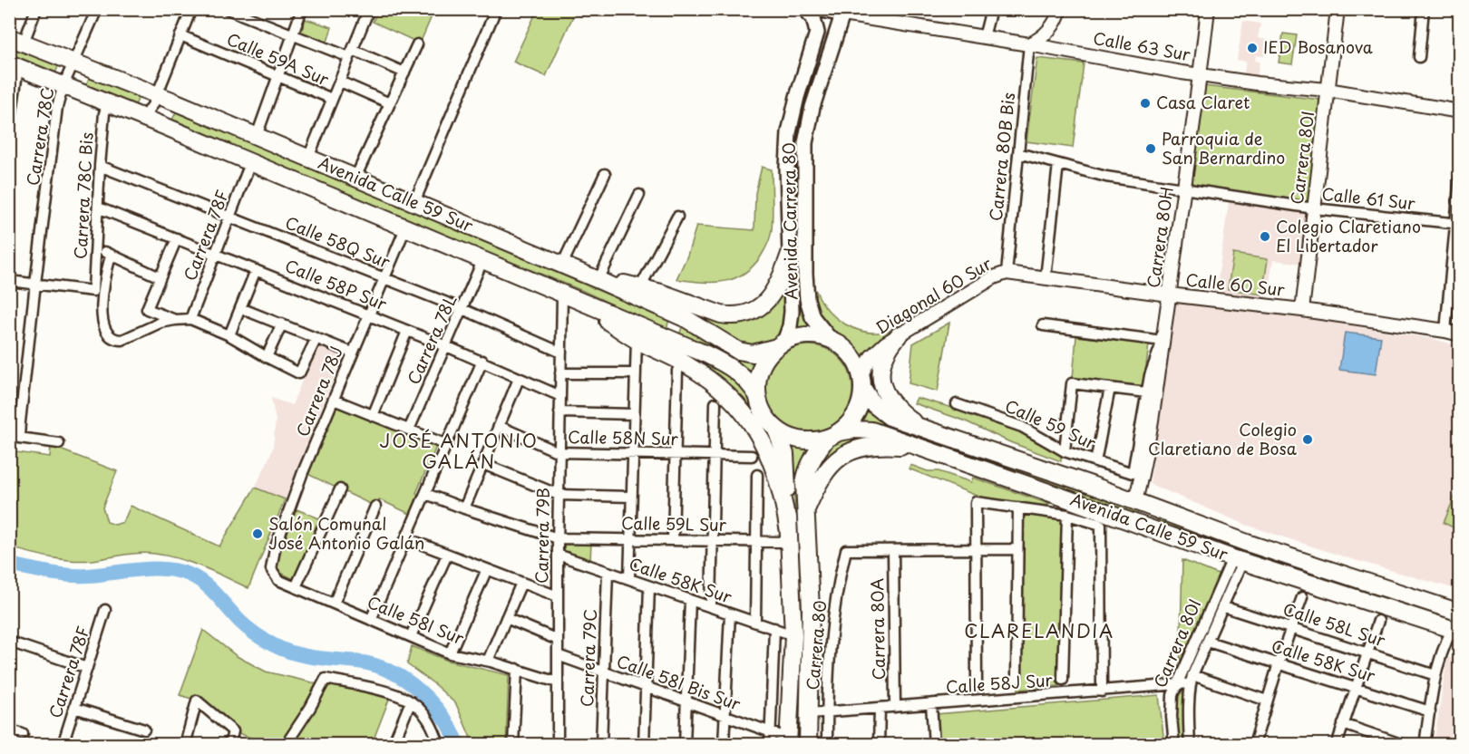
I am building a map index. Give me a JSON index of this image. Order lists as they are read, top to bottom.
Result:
{
  "streets": {
    "main road": ["Calle 63 Sur", "Avenida Calle 59 Sur", "Avenida Carrera 80"],
    "street": [
      "Calle 59A Sur",
      "Carrera 78C",
      "Carrera 80B Bis",
      "Carrera 80I",
      "Carrera 78C Bis",
      "Calle 61 Sur",
      "Carrera 78F",
      "Carrera 80H",
      "Calle 58Q Sur",
      "Calle 58P Sur",
      "Calle 60 Sur",
      "Diagonal 60 Sur",
      "Carrera 78L",
      "Carrera 78J",
      "Calle 59 Sur",
      "Calle 58N Sur",
      "Calle 59L Sur",
      "Carrera 79B",
      "Calle 58K Sur",
      "Calle 58I Sur",
      "Calle 58L Sur",
      "Carrera 80A",
      "Carrera 80",
      "Carrera 79C",
      "Calle 58I Bis Sur",
      "Calle 58J Sur"
    ]
  },
  "crossings": [
    ["Calle 63 Sur", "Carrera 80B Bis"],
    ["Calle 63 Sur", "Carrera 80I"],
    ["Calle 63 Sur", "Avenida Carrera 80"],
    ["Calle 63 Sur", "Carrera 80H"],
    ["Carrera 78C", "Avenida Calle 59 Sur"],
    ["Carrera 78C", "Carrera 78C Bis"],
    ["Carrera 80B Bis", "Calle 61 Sur"],
    ["Carrera 80B Bis", "Calle 60 Sur"],
    ["Carrera 80B Bis", "Diagonal 60 Sur"],
    ["Carrera 80I", "Avenida Calle 59 Sur"],
    ["Carrera 80I", "Calle 61 Sur"],
    ["Carrera 80I", "Calle 60 Sur"],
    ["Carrera 80I", "Calle 58K Sur"],
    ["Carrera 80I", "Calle 58L Sur"],
    ["Carrera 80I", "Calle 58J Sur"],
    ["Avenida Calle 59 Sur", "Carrera 78C Bis"],
    ["Avenida Calle 59 Sur", "Avenida Carrera 80"],
    ["Avenida Calle 59 Sur", "Carrera 78F"],
    ["Avenida Calle 59 Sur", "Carrera 80H"],
    ["Avenida Calle 59 Sur", "Diagonal 60 Sur"],
    ["Avenida Calle 59 Sur", "Carrera 78L"],
    ["Avenida Calle 59 Sur", "Carrera 78J"],
    ["Avenida Calle 59 Sur", "Carrera 79B"],
    ["Carrera 78C Bis", "Calle 58Q Sur"],
    ["Carrera 78C Bis", "Calle 58P Sur"],
    ["Calle 61 Sur", "Carrera 80H"],
    ["Avenida Carrera 80", "Diagonal 60 Sur"],
    ["Carrera 78F", "Calle 58Q Sur"],
    ["Carrera 78F", "Calle 58P Sur"],
    ["Carrera 80H", "Calle 60 Sur"],
    ["Carrera 80H", "Calle 59 Sur"],
    ["Calle 58Q Sur", "Carrera 78L"],
    ["Calle 58Q Sur", "Carrera 78J"],
    ["Calle 58Q Sur", "Carrera 79B"],
    ["Calle 58P Sur", "Carrera 78L"],
    ["Calle 58P Sur", "Carrera 78J"],
    ["Calle 58P Sur", "Carrera 79B"],
    ["Calle 60 Sur", "Diagonal 60 Sur"],
    ["Carrera 78J", "Calle 58I Sur"],
    ["Calle 58N Sur", "Carrera 79B"],
    ["Calle 59L Sur", "Carrera 79B"],
    ["Carrera 79B", "Calle 58K Sur"],
    ["Carrera 79B", "Calle 58I Sur"],
    ["Carrera 79B", "Calle 58I Bis Sur"],
    ["Calle 58K Sur", "Carrera 79C"],
    ["Carrera 80A", "Carrera 80"],
    ["Carrera 80A", "Calle 58J Sur"],
    ["Carrera 80", "Calle 58J Sur"],
    ["Carrera 79C", "Calle 58I Bis Sur"]
  ],
  "districts": ["JOSÉ ANTONIO GALÁN", "CLARELANDIA"],
  "places": [
    "IED Bosanova",
    "Casa Claret",
    "Parroquia de San Bernardino",
    "Colegio Claretiano El Libertador",
    "Colegio Claretiano de Bosa",
    "Salón Comunal José Antonio Galán"
  ]
}
